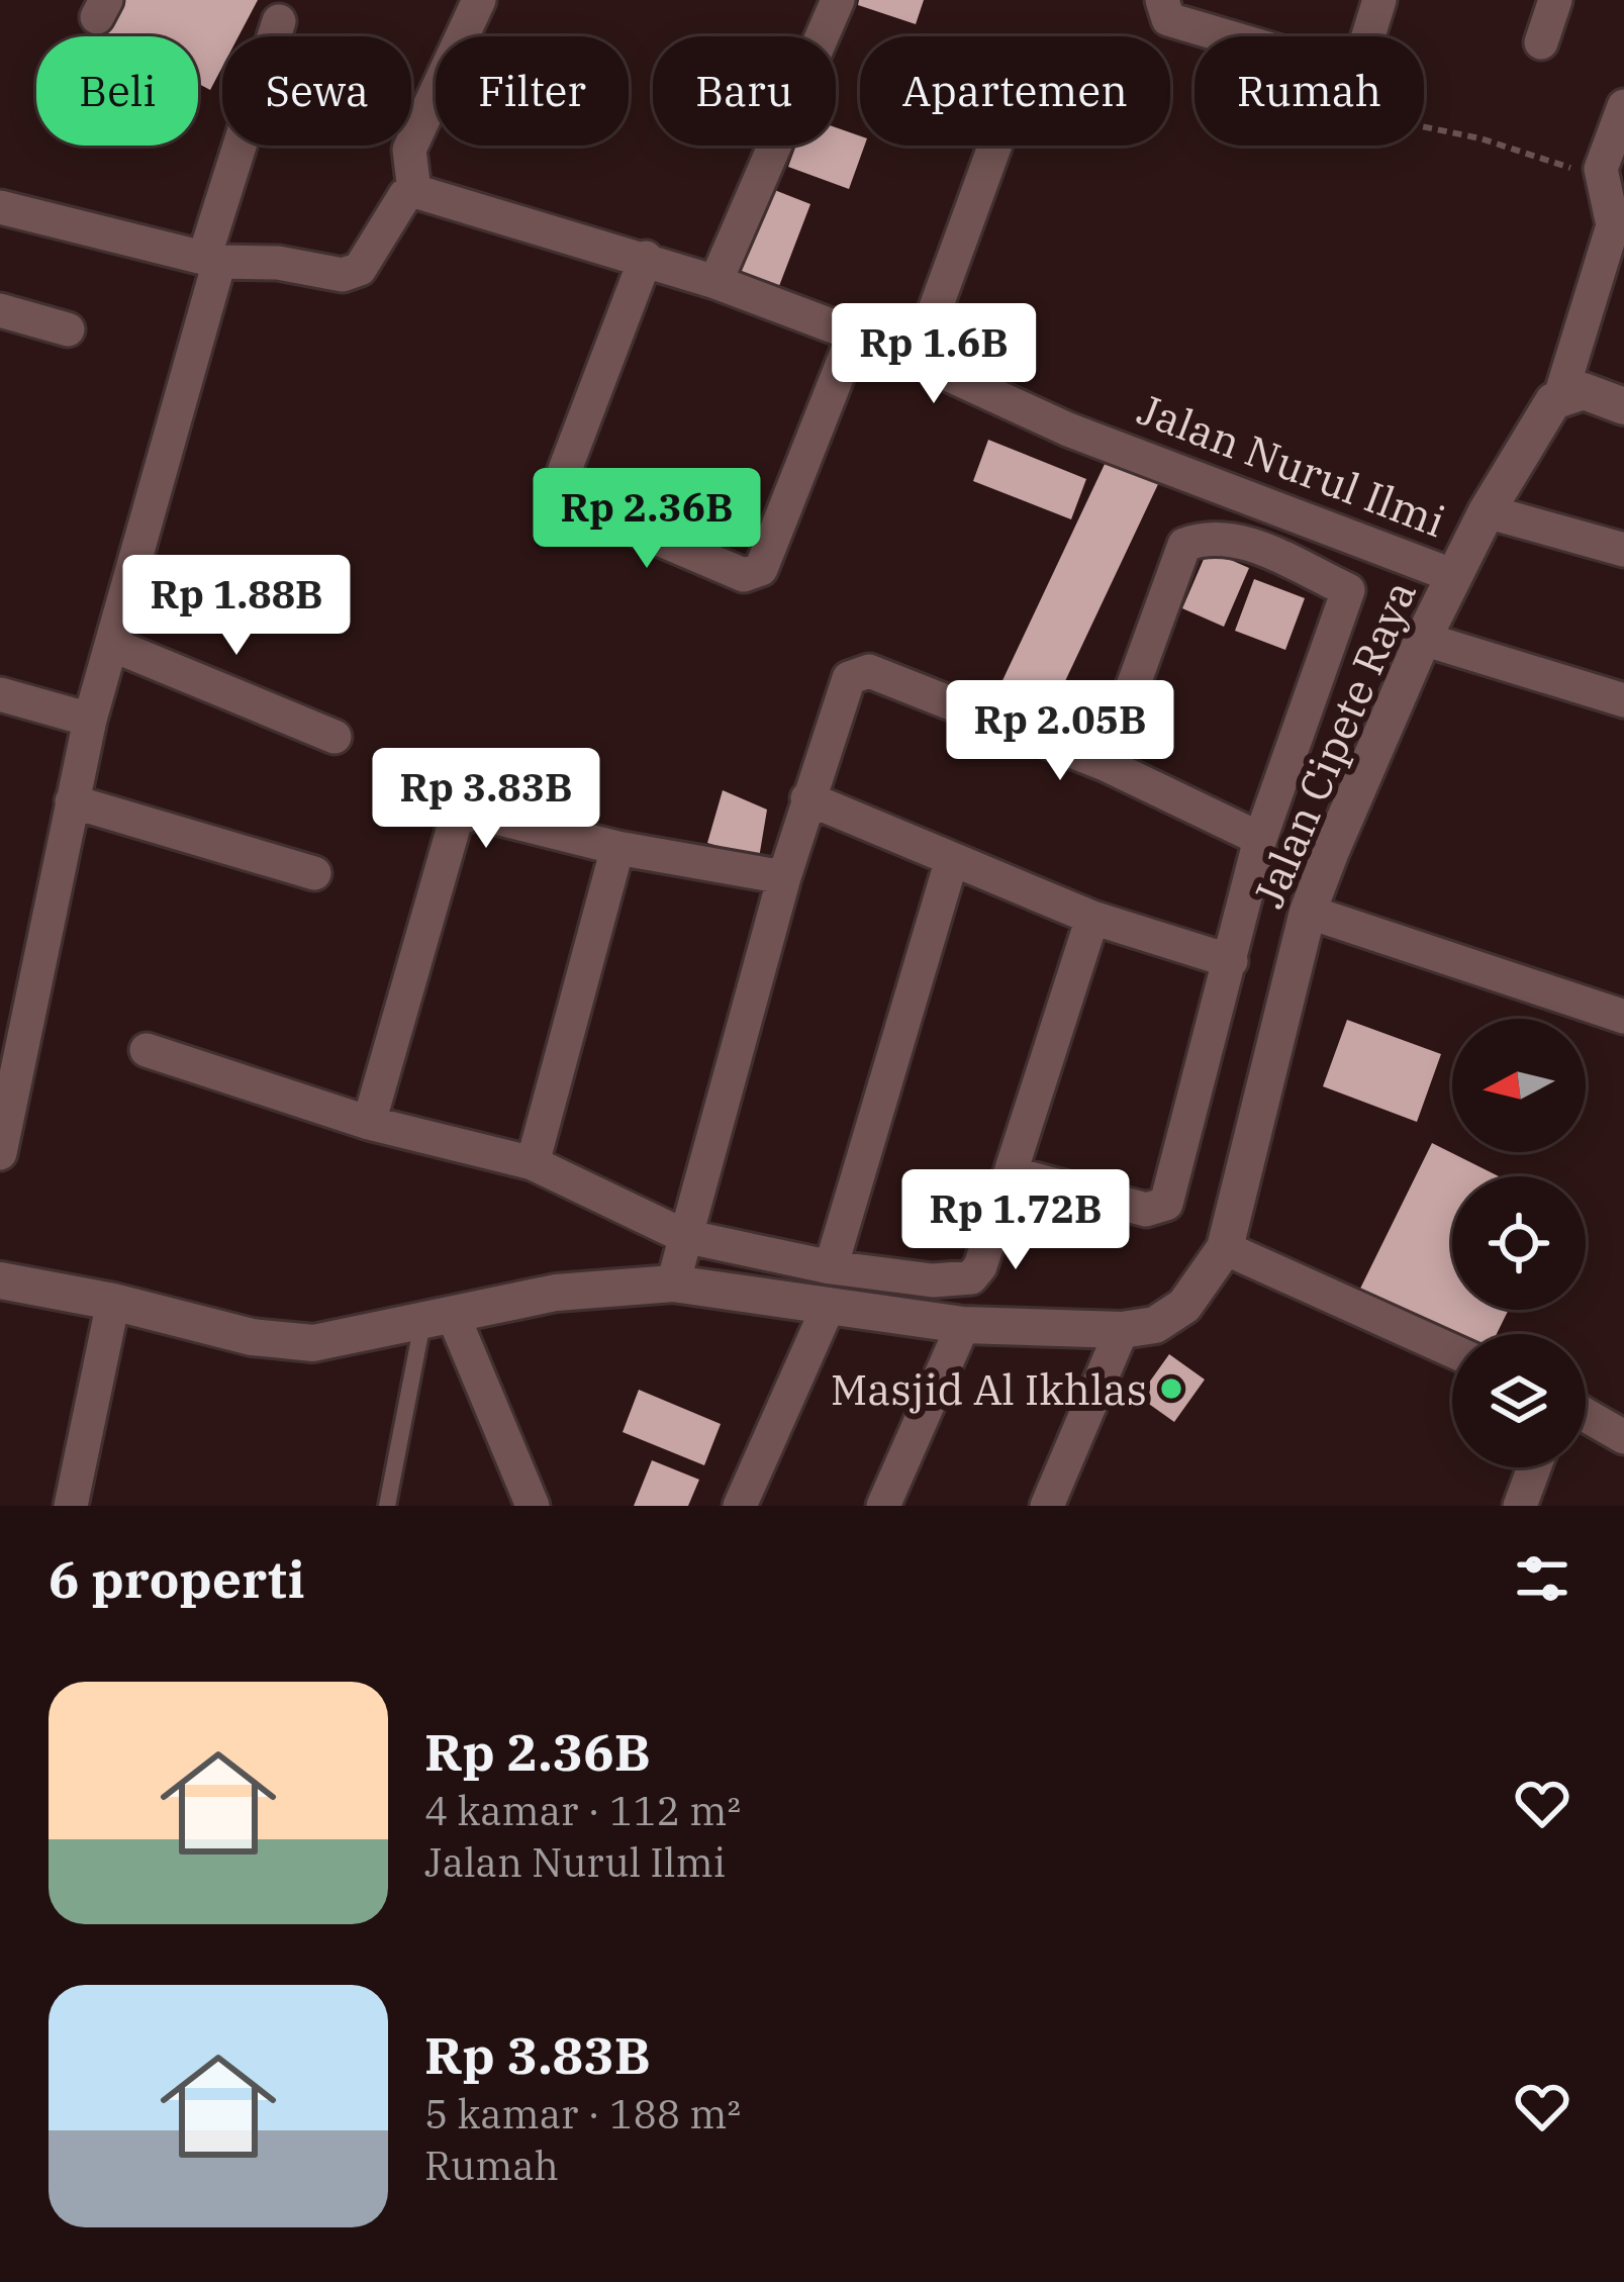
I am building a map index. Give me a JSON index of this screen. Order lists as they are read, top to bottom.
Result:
{
  "streets": {
    "main road": ["Jalan Cipete Raya"],
    "street": ["Jalan Nurul Ilmi"]
  },
  "crossings": [
    ["Jalan Nurul Ilmi", "Jalan Cipete Raya"]
  ],
  "places": ["Masjid Al Ikhlas"],
  "north": "left",
  "page": {
    "chip": [
      "Beli",
      "Sewa",
      "Filter",
      "Baru",
      "Apartemen",
      "Rumah"
    ],
    "price": [
      "Rp 1.6B",
      "Rp 2.36B",
      "Rp 1.88B",
      "Rp 2.05B",
      "Rp 3.83B",
      "Rp 1.72B"
    ],
    "heading": "6 properti",
    "list": [
      {
        "name": "Rp 2.36B",
        "note": "4 kamar · 112 m² · Jalan Nurul Ilmi"
      },
      {
        "name": "Rp 3.83B",
        "note": "5 kamar · 188 m² · Rumah"
      }
    ]
  }
}
